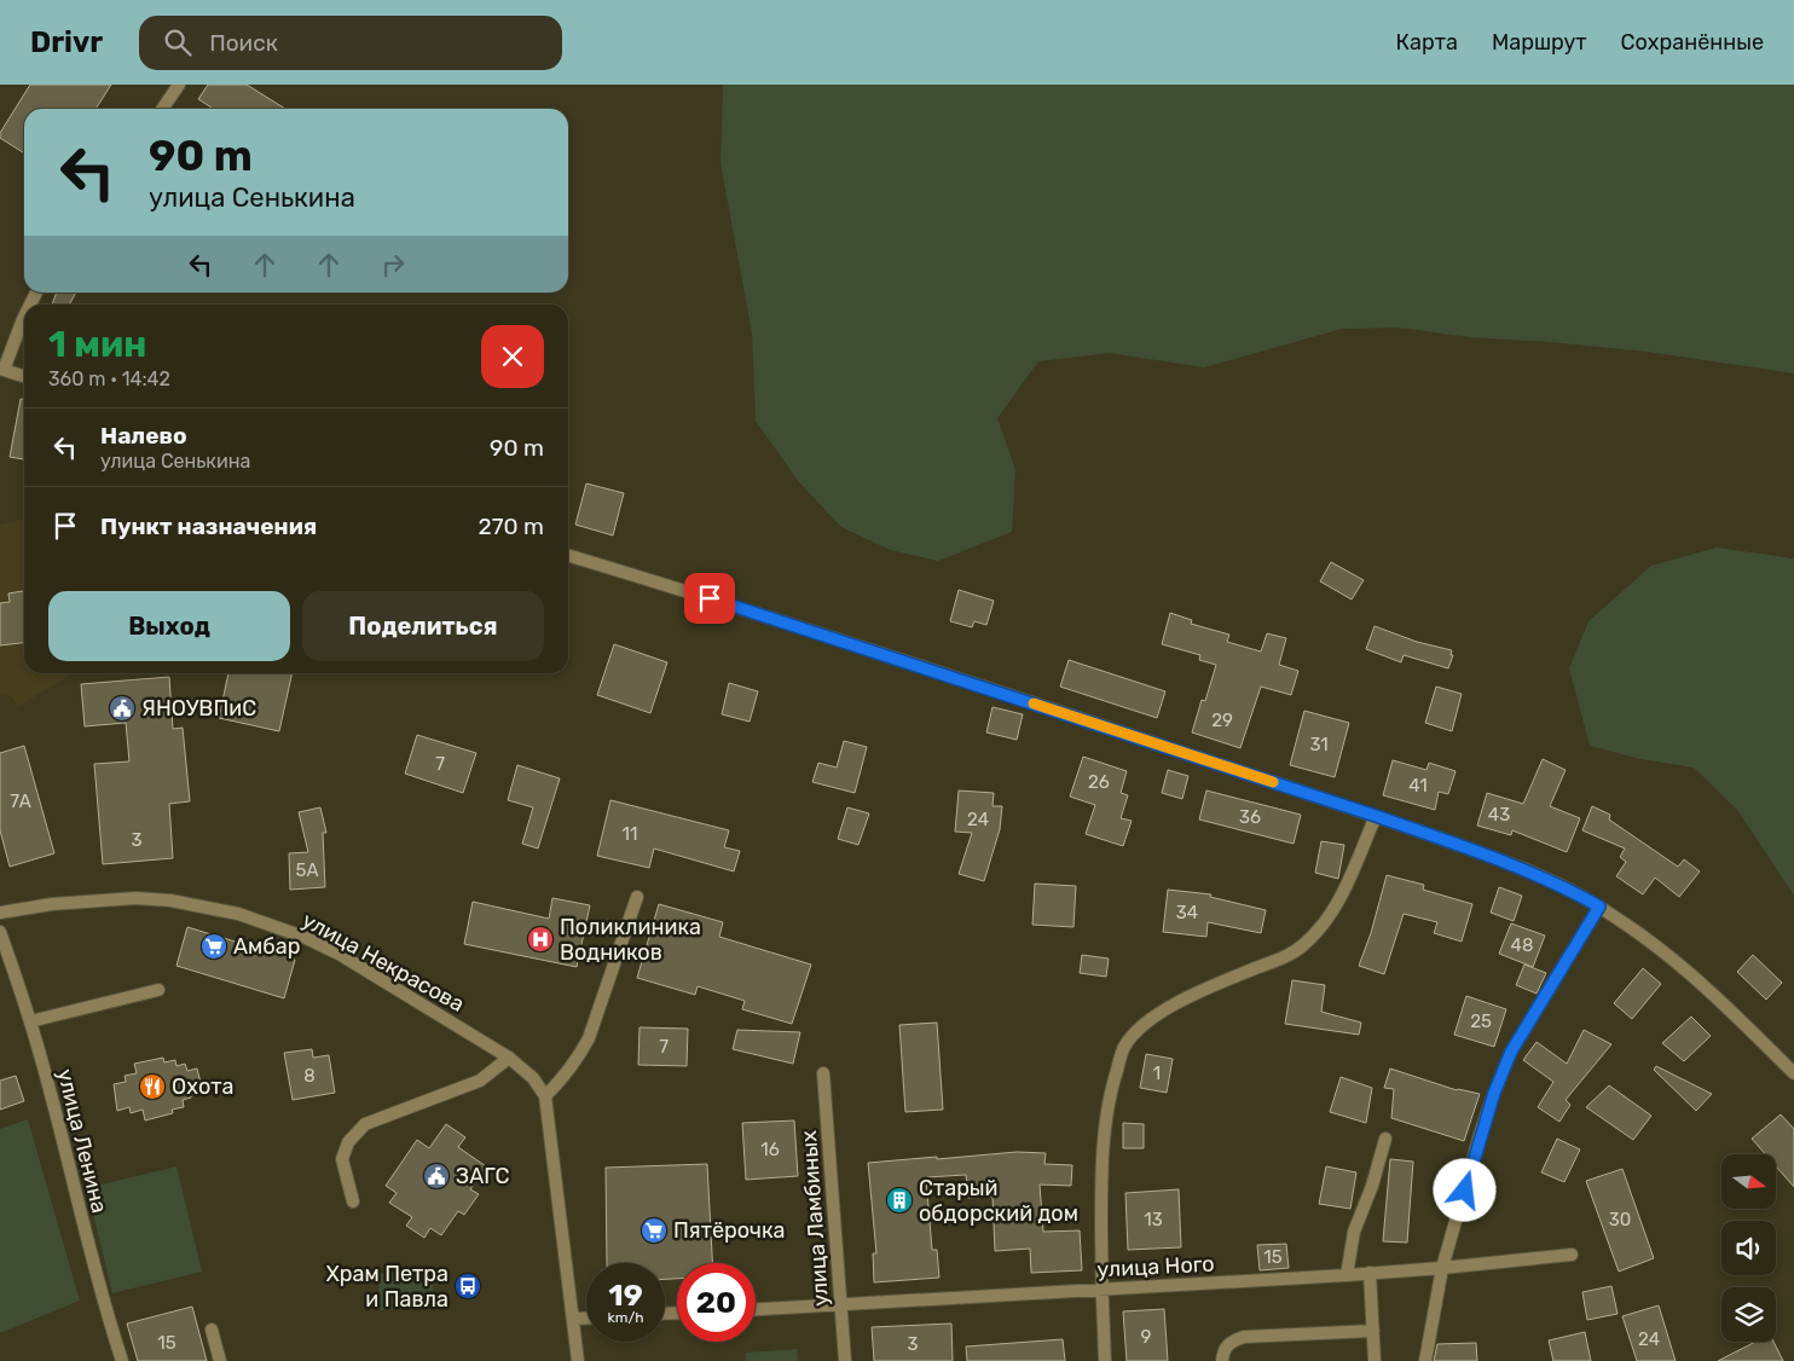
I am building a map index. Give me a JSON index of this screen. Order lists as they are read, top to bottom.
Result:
{
  "streets": {
    "street": [
      "улица Некрасова",
      "улица Ленина",
      "улица Ламбиных",
      "улица Ного"
    ]
  },
  "crossings": [
    ["улица Ламбиных", "улица Ного"]
  ],
  "places": {
    "public building": ["ЯНОУВПиС", "ЗАГС"],
    "hospital": ["Поликлиника Водников"],
    "supermarket": ["Амбар", "Пятёрочка"],
    "restaurant": ["Охота"],
    "building": ["Старый обдорский дом"],
    "bus stop": ["Храм Петра и Павла"]
  },
  "house_numbers": [
    "29",
    "31",
    "7",
    "26",
    "41",
    "7А",
    "43",
    "36",
    "24",
    "11",
    "3",
    "5А",
    "34",
    "48",
    "25",
    "7",
    "1",
    "8",
    "16",
    "13",
    "30",
    "15",
    "9",
    "24",
    "15",
    "3"
  ],
  "north": "right",
  "page": {
    "header": "Drivr",
    "search": "Поиск",
    "nav": ["Карта", "Маршрут", "Сохранённые"],
    "turn": ["90 m", "улица Сенькина"],
    "heading": ["1 мин", "360 m · 14:42"],
    "list": [
      {
        "name": "Налево",
        "note": "улица Сенькина",
        "value": "90 m"
      },
      {
        "name": "Пункт назначения",
        "value": "270 m"
      }
    ],
    "buttons": ["Выход", "Поделиться"],
    "speed": "19 km/h",
    "limit": "20"
  }
}
